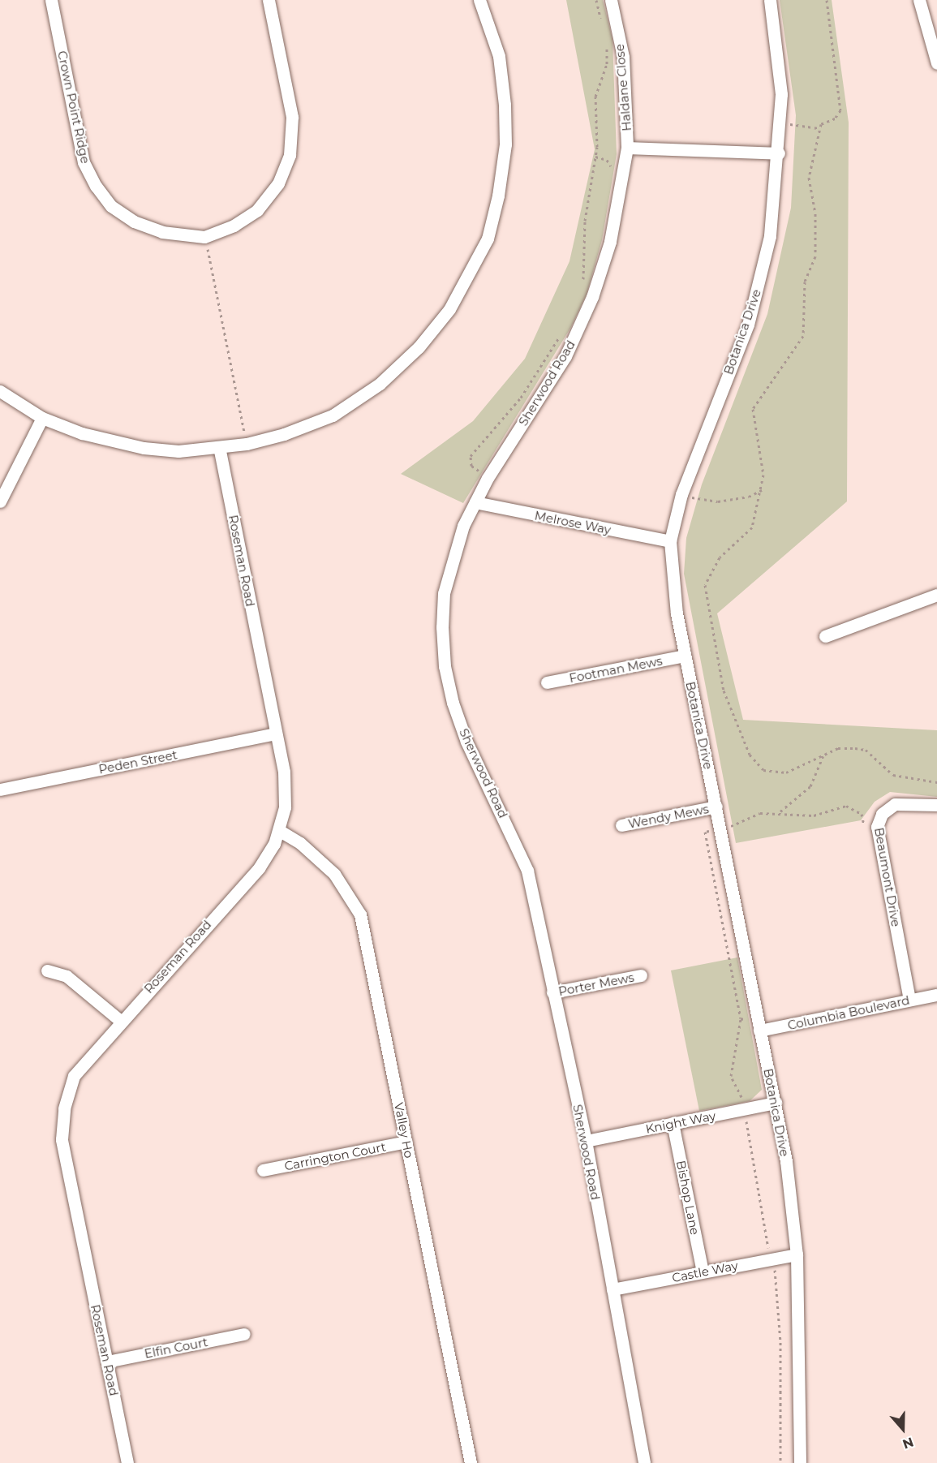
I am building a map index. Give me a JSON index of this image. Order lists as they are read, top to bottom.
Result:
{
  "streets": {
    "street": [
      "Haldane Close",
      "Crown Point Ridge",
      "Botanica Drive",
      "Sherwood Road",
      "Melrose Way",
      "Roseman Road",
      "Footman Mews",
      "Peden Street",
      "Wendy Mews",
      "Beaumont Drive",
      "Porter Mews",
      "Columbia Boulevard",
      "Knight Way",
      "Valley Ho",
      "Carrington Court",
      "Bishop Lane",
      "Castle Way",
      "Elfin Court"
    ]
  },
  "crossings": [
    ["Haldane Close", "Sherwood Road"],
    ["Botanica Drive", "Melrose Way"],
    ["Botanica Drive", "Footman Mews"],
    ["Botanica Drive", "Wendy Mews"],
    ["Botanica Drive", "Columbia Boulevard"],
    ["Botanica Drive", "Knight Way"],
    ["Botanica Drive", "Castle Way"],
    ["Sherwood Road", "Melrose Way"],
    ["Sherwood Road", "Porter Mews"],
    ["Sherwood Road", "Knight Way"],
    ["Sherwood Road", "Castle Way"],
    ["Roseman Road", "Peden Street"],
    ["Roseman Road", "Valley Ho"],
    ["Roseman Road", "Elfin Court"],
    ["Beaumont Drive", "Columbia Boulevard"],
    ["Knight Way", "Bishop Lane"],
    ["Valley Ho", "Carrington Court"],
    ["Bishop Lane", "Castle Way"]
  ],
  "north": "bottom"
}
